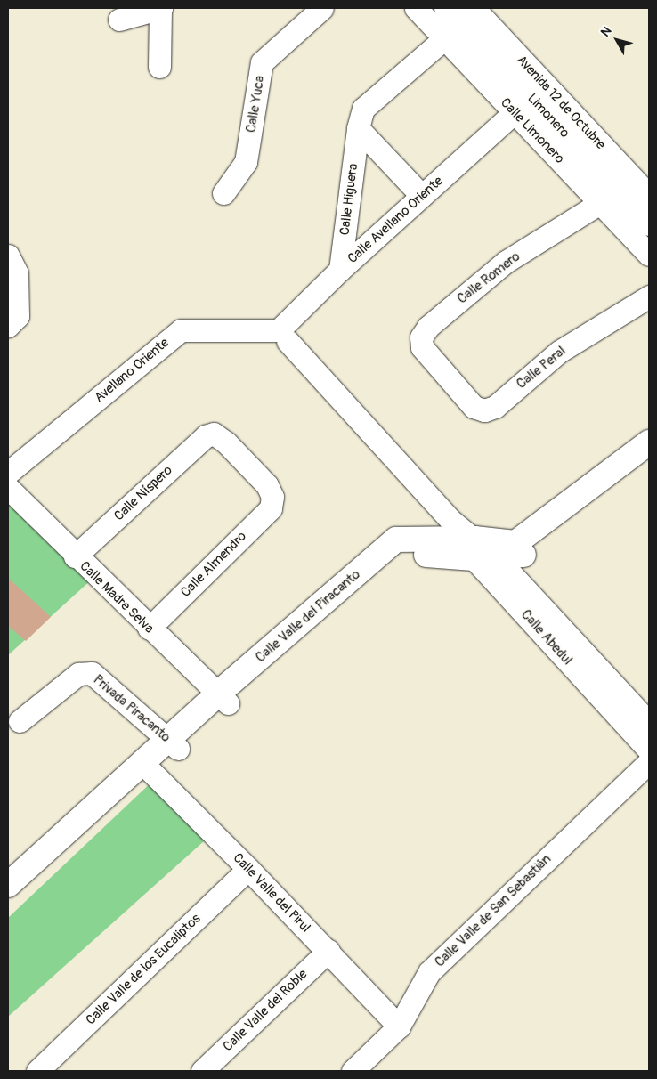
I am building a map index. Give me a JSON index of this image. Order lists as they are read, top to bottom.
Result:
{
  "streets": {
    "main road": ["Avenida 12 de Octubre", "Limonero", "Calle Valle del Piracanto"],
    "street": [
      "Calle Yuca",
      "Calle Limonero",
      "Calle Higuera",
      "Calle Avellano Oriente",
      "Calle Romero",
      "Calle Peral",
      "Avellano Oriente",
      "Calle Níspero",
      "Calle Almendro",
      "Calle Madre Selva",
      "Calle Abedul",
      "Privada Piracanto",
      "Calle Valle del Pirul",
      "Calle Valle de San Sebastián",
      "Calle Valle de los Eucaliptos",
      "Calle Valle del Roble"
    ]
  },
  "crossings": [
    ["Avenida 12 de Octubre", "Limonero"],
    ["Avenida 12 de Octubre", "Calle Higuera"],
    ["Limonero", "Calle Higuera"],
    ["Calle Limonero", "Calle Higuera"],
    ["Calle Limonero", "Calle Avellano Oriente"],
    ["Calle Limonero", "Calle Romero"],
    ["Calle Higuera", "Calle Avellano Oriente"],
    ["Calle Avellano Oriente", "Avellano Oriente"],
    ["Calle Avellano Oriente", "Calle Abedul"],
    ["Calle Romero", "Calle Peral"],
    ["Avellano Oriente", "Calle Abedul"],
    ["Calle Níspero", "Calle Almendro"],
    ["Calle Níspero", "Calle Madre Selva"],
    ["Calle Almendro", "Calle Madre Selva"],
    ["Calle Madre Selva", "Calle Valle del Piracanto"],
    ["Calle Valle del Piracanto", "Calle Abedul"],
    ["Calle Valle del Piracanto", "Privada Piracanto"],
    ["Calle Valle del Piracanto", "Calle Valle del Pirul"],
    ["Calle Valle del Pirul", "Calle Valle de San Sebastián"],
    ["Calle Valle del Pirul", "Calle Valle de los Eucaliptos"],
    ["Calle Valle del Pirul", "Calle Valle del Roble"]
  ],
  "north": "top left"
}
